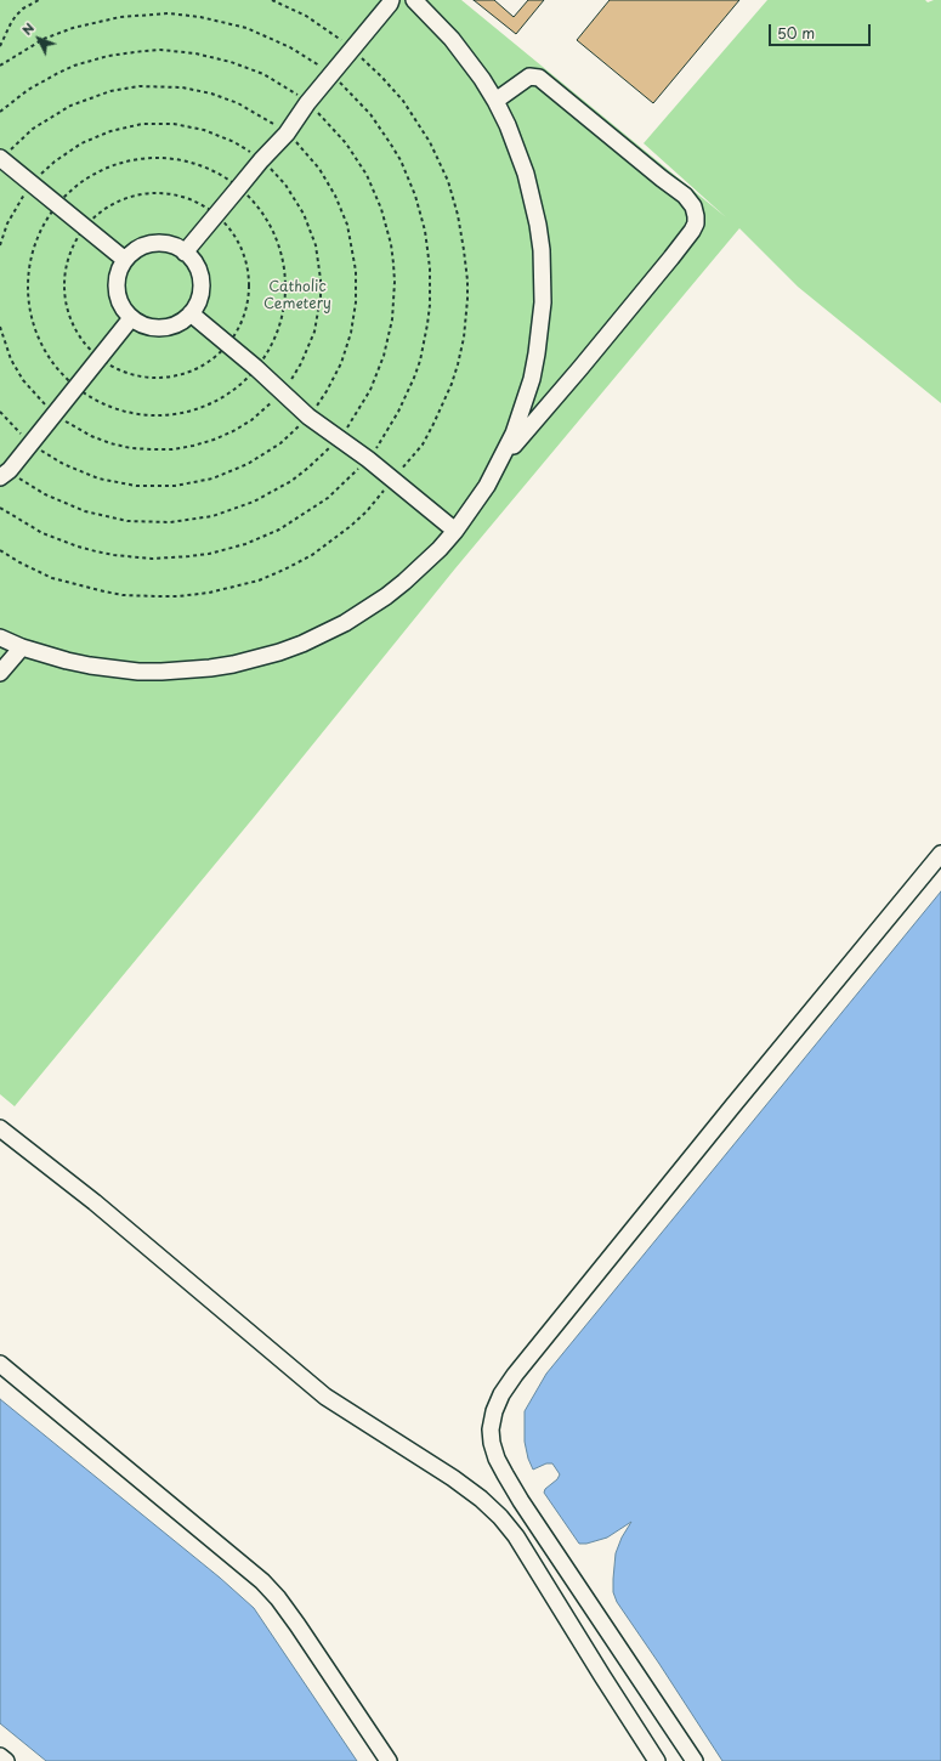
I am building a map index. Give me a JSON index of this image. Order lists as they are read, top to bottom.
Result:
{
  "parks": ["Catholic Cemetery"],
  "scale_bar": "50 m",
  "north": "top left"
}
